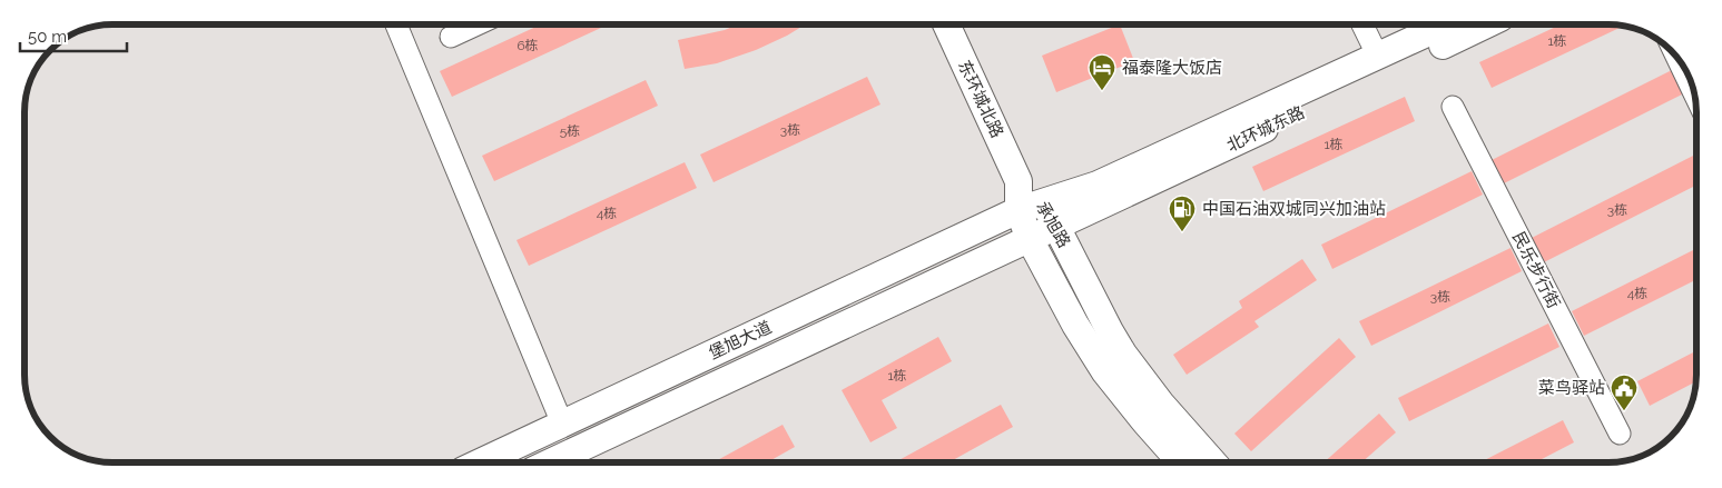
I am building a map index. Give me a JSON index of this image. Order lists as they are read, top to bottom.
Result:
{
  "streets": {
    "main road": [
      "东环城北路",
      "北环城东路",
      "承旭路",
      "堡旭大道"
    ],
    "street": ["民乐步行街"]
  },
  "crossings": [
    ["东环城北路", "承旭路"],
    ["北环城东路", "承旭路"],
    ["北环城东路", "堡旭大道"],
    ["承旭路", "堡旭大道"]
  ],
  "places": {
    "hotel": ["福泰隆大饭店"],
    "fuel station": ["中国石油双城同兴加油站"],
    "public building": ["菜鸟驿站"]
  },
  "house_numbers": [
    "1栋",
    "6栋",
    "3栋",
    "5栋",
    "1栋",
    "3栋",
    "4栋",
    "4栋",
    "3栋",
    "1栋"
  ],
  "scale_bar": "50 m"
}
